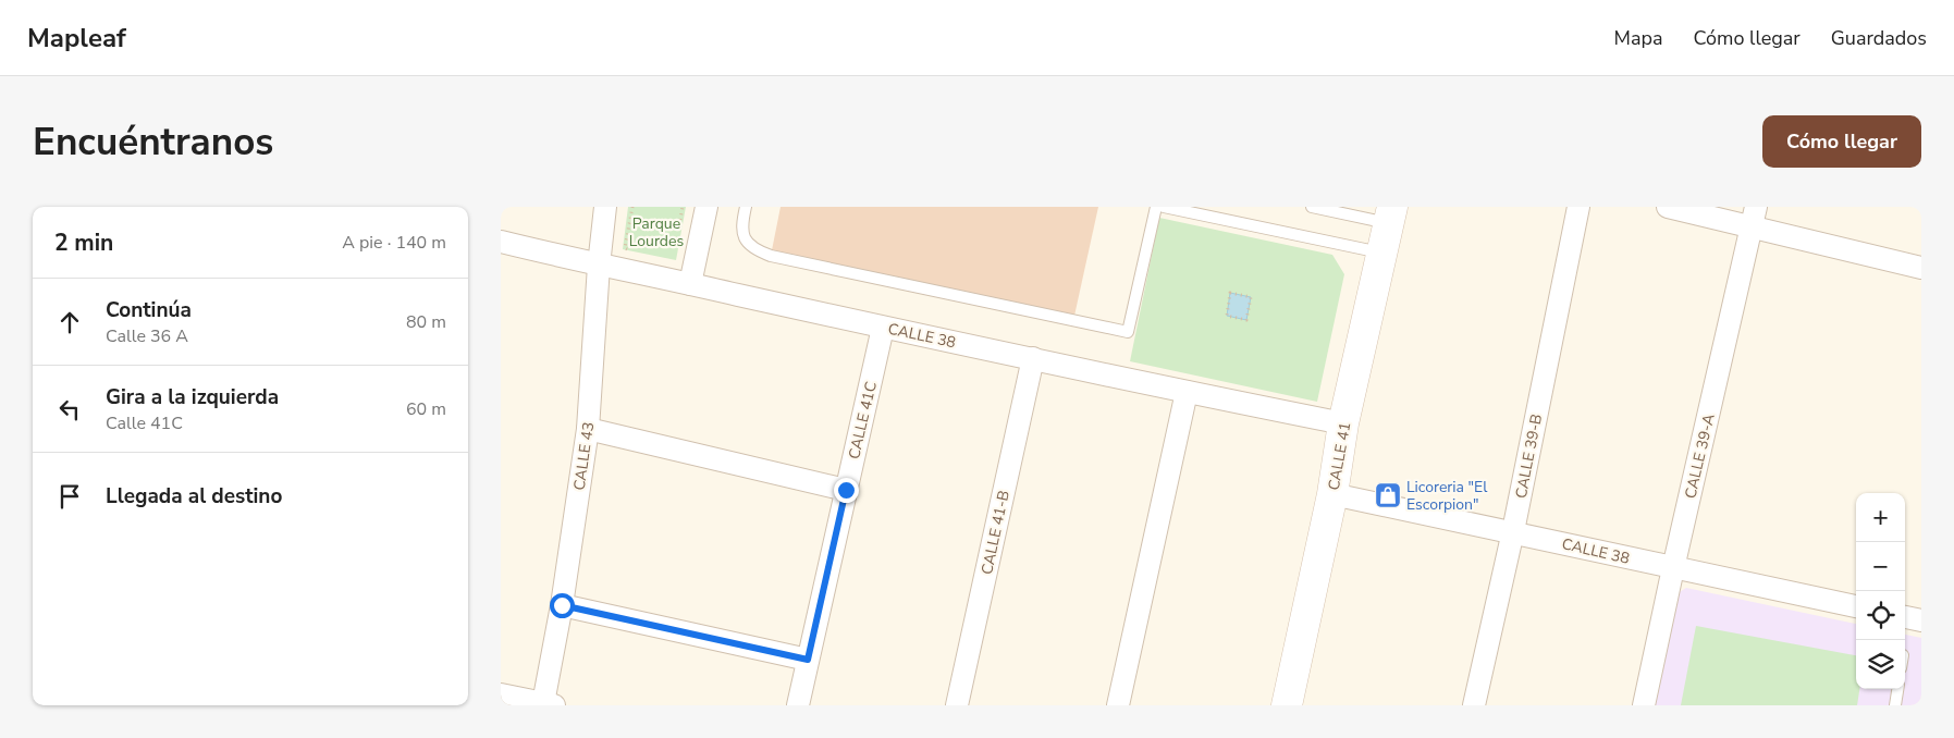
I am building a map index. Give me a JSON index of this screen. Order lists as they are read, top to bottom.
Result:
{
  "streets": {
    "street": [
      "CALLE 38",
      "CALLE 41C",
      "CALLE 43",
      "CALLE 41",
      "CALLE 39-B",
      "CALLE 39-A",
      "CALLE 41-B"
    ]
  },
  "crossings": [
    ["CALLE 38", "CALLE 41C"],
    ["CALLE 38", "CALLE 43"],
    ["CALLE 38", "CALLE 41"],
    ["CALLE 38", "CALLE 39-B"],
    ["CALLE 38", "CALLE 39-A"],
    ["CALLE 38", "CALLE 41-B"]
  ],
  "parks": ["Parque Lourdes"],
  "places": {
    "shop": ["Licoreria \"El Escorpion\""]
  },
  "page": {
    "header": "Mapleaf",
    "nav": ["Mapa", "Cómo llegar", "Guardados"],
    "buttons": "Cómo llegar",
    "title": "Encuéntranos",
    "heading": ["2 min", "A pie · 140 m"],
    "list": [
      ["Continúa", "Calle 36 A", "80 m"],
      ["Gira a la izquierda", "Calle 41C", "60 m"],
      "Llegada al destino"
    ],
    "map_buttons": ["+", "−"]
  }
}
